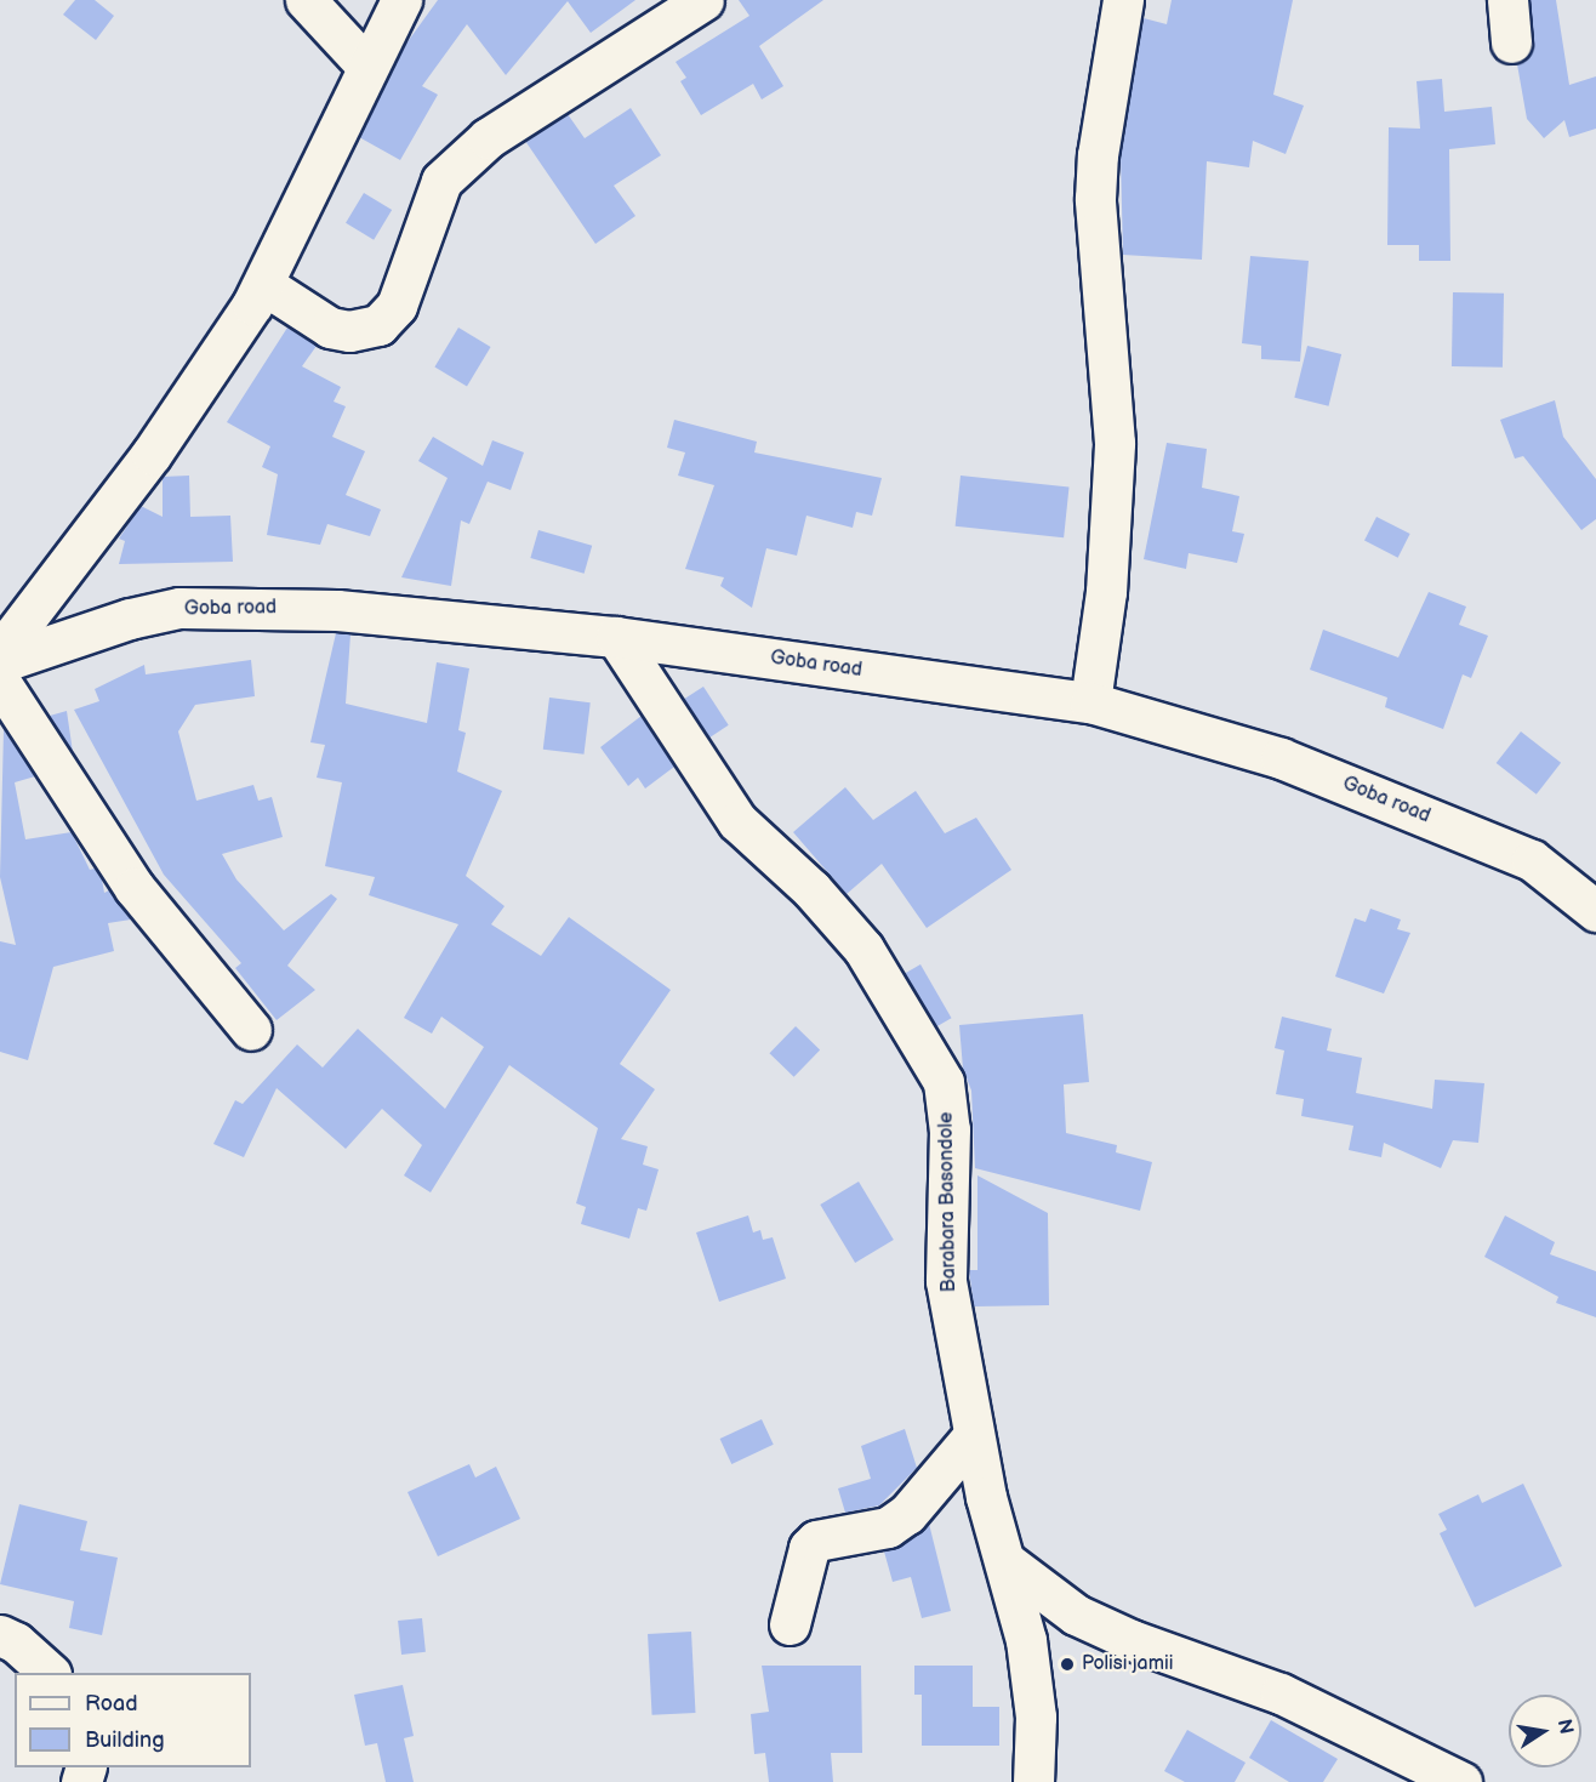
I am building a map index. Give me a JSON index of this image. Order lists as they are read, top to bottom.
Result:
{
  "streets": {
    "street": ["Goba road", "Barabara Basondole"]
  },
  "crossings": [
    ["Goba road", "Barabara Basondole"]
  ],
  "places": ["Polisi jamii"],
  "legend": ["Road", "Building"],
  "north": "right"
}
